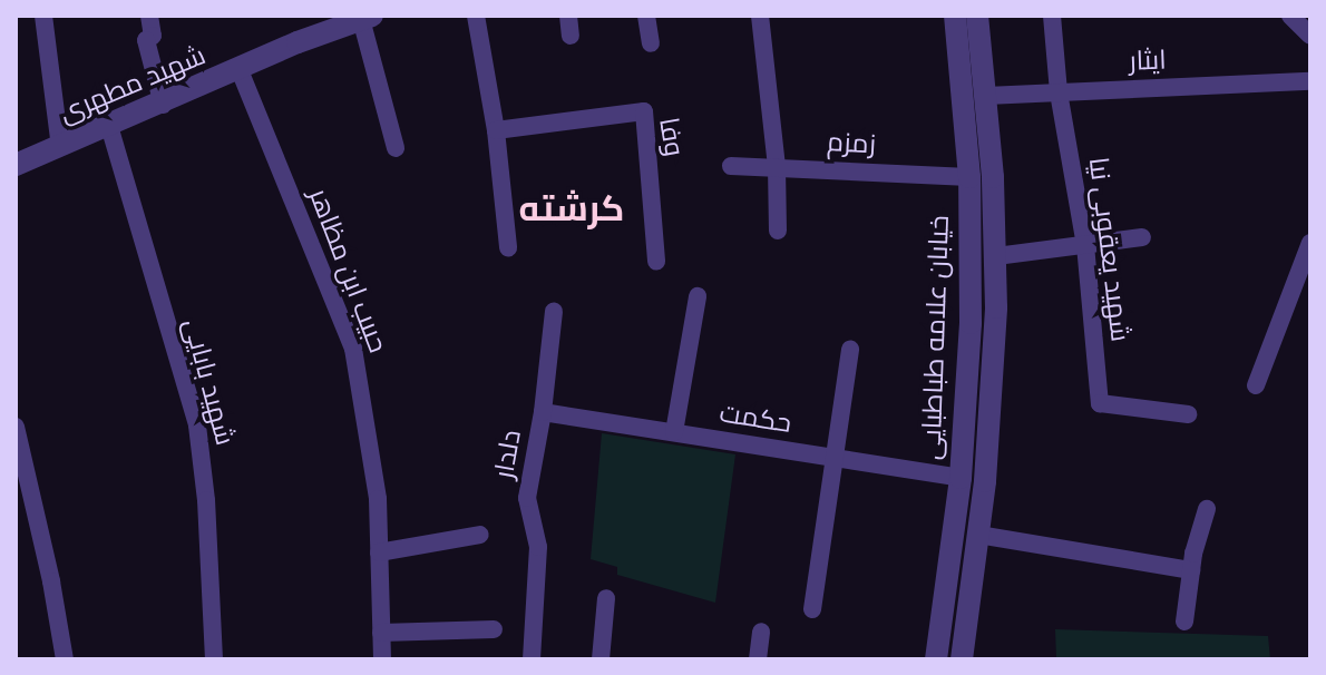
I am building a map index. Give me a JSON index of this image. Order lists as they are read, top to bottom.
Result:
{
  "streets": {
    "street": [
      "ایثار",
      "شهید مطهری",
      "وفا",
      "زمزم",
      "شهید یعقوبی نیا",
      "حبیب ابن مظاهر",
      "خیابان علامه طباطبایی",
      "شهید بابایی",
      "حکمت",
      "دلدار"
    ]
  },
  "crossings": [
    ["ایثار", "شهید یعقوبی نیا"],
    ["ایثار", "خیابان علامه طباطبایی"],
    ["شهید مطهری", "حبیب ابن مظاهر"],
    ["شهید مطهری", "شهید بابایی"],
    ["زمزم", "خیابان علامه طباطبایی"],
    ["خیابان علامه طباطبایی", "حکمت"],
    ["حکمت", "دلدار"]
  ],
  "districts": ["کرشته"]
}
